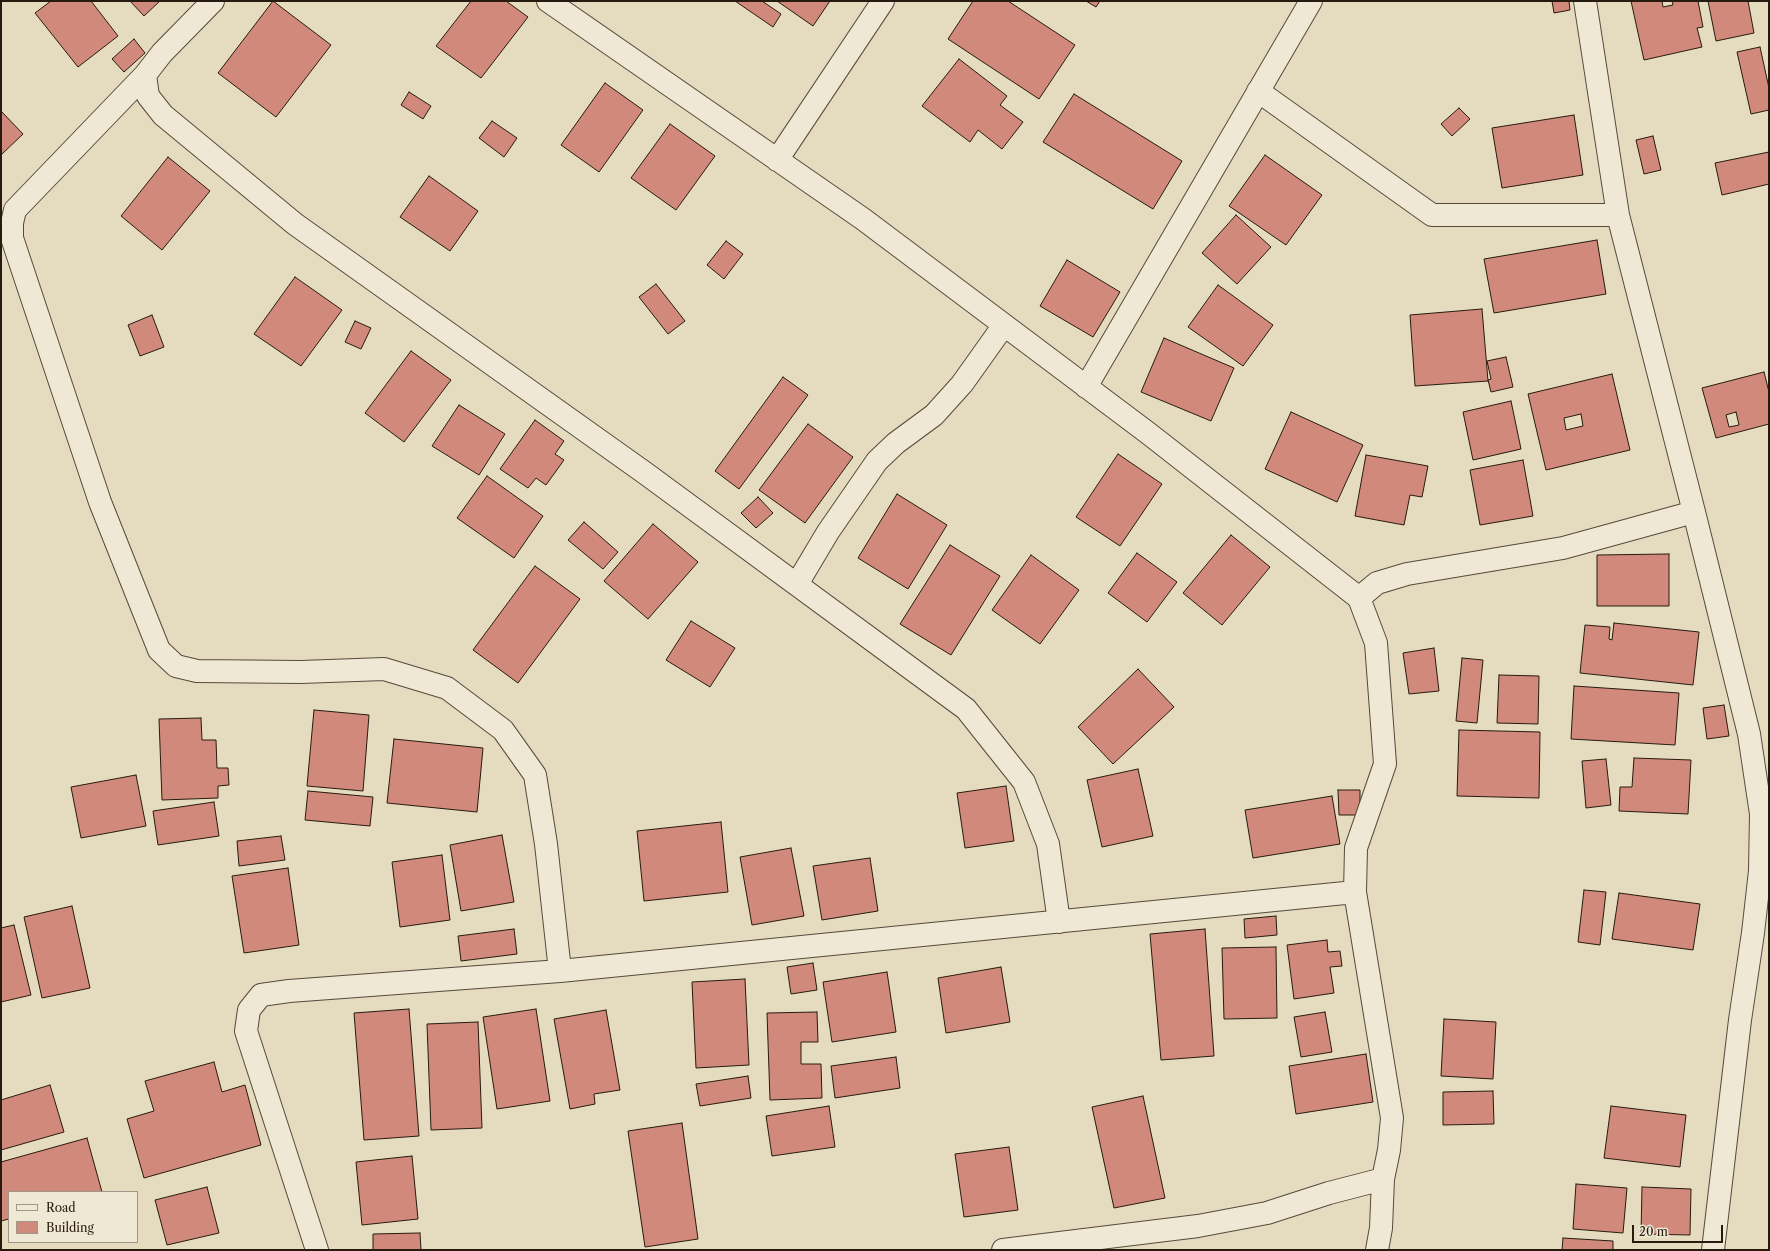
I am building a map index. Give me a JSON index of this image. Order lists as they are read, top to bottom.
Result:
{
  "legend": ["Road", "Building"],
  "scale_bar": "20 m"
}
